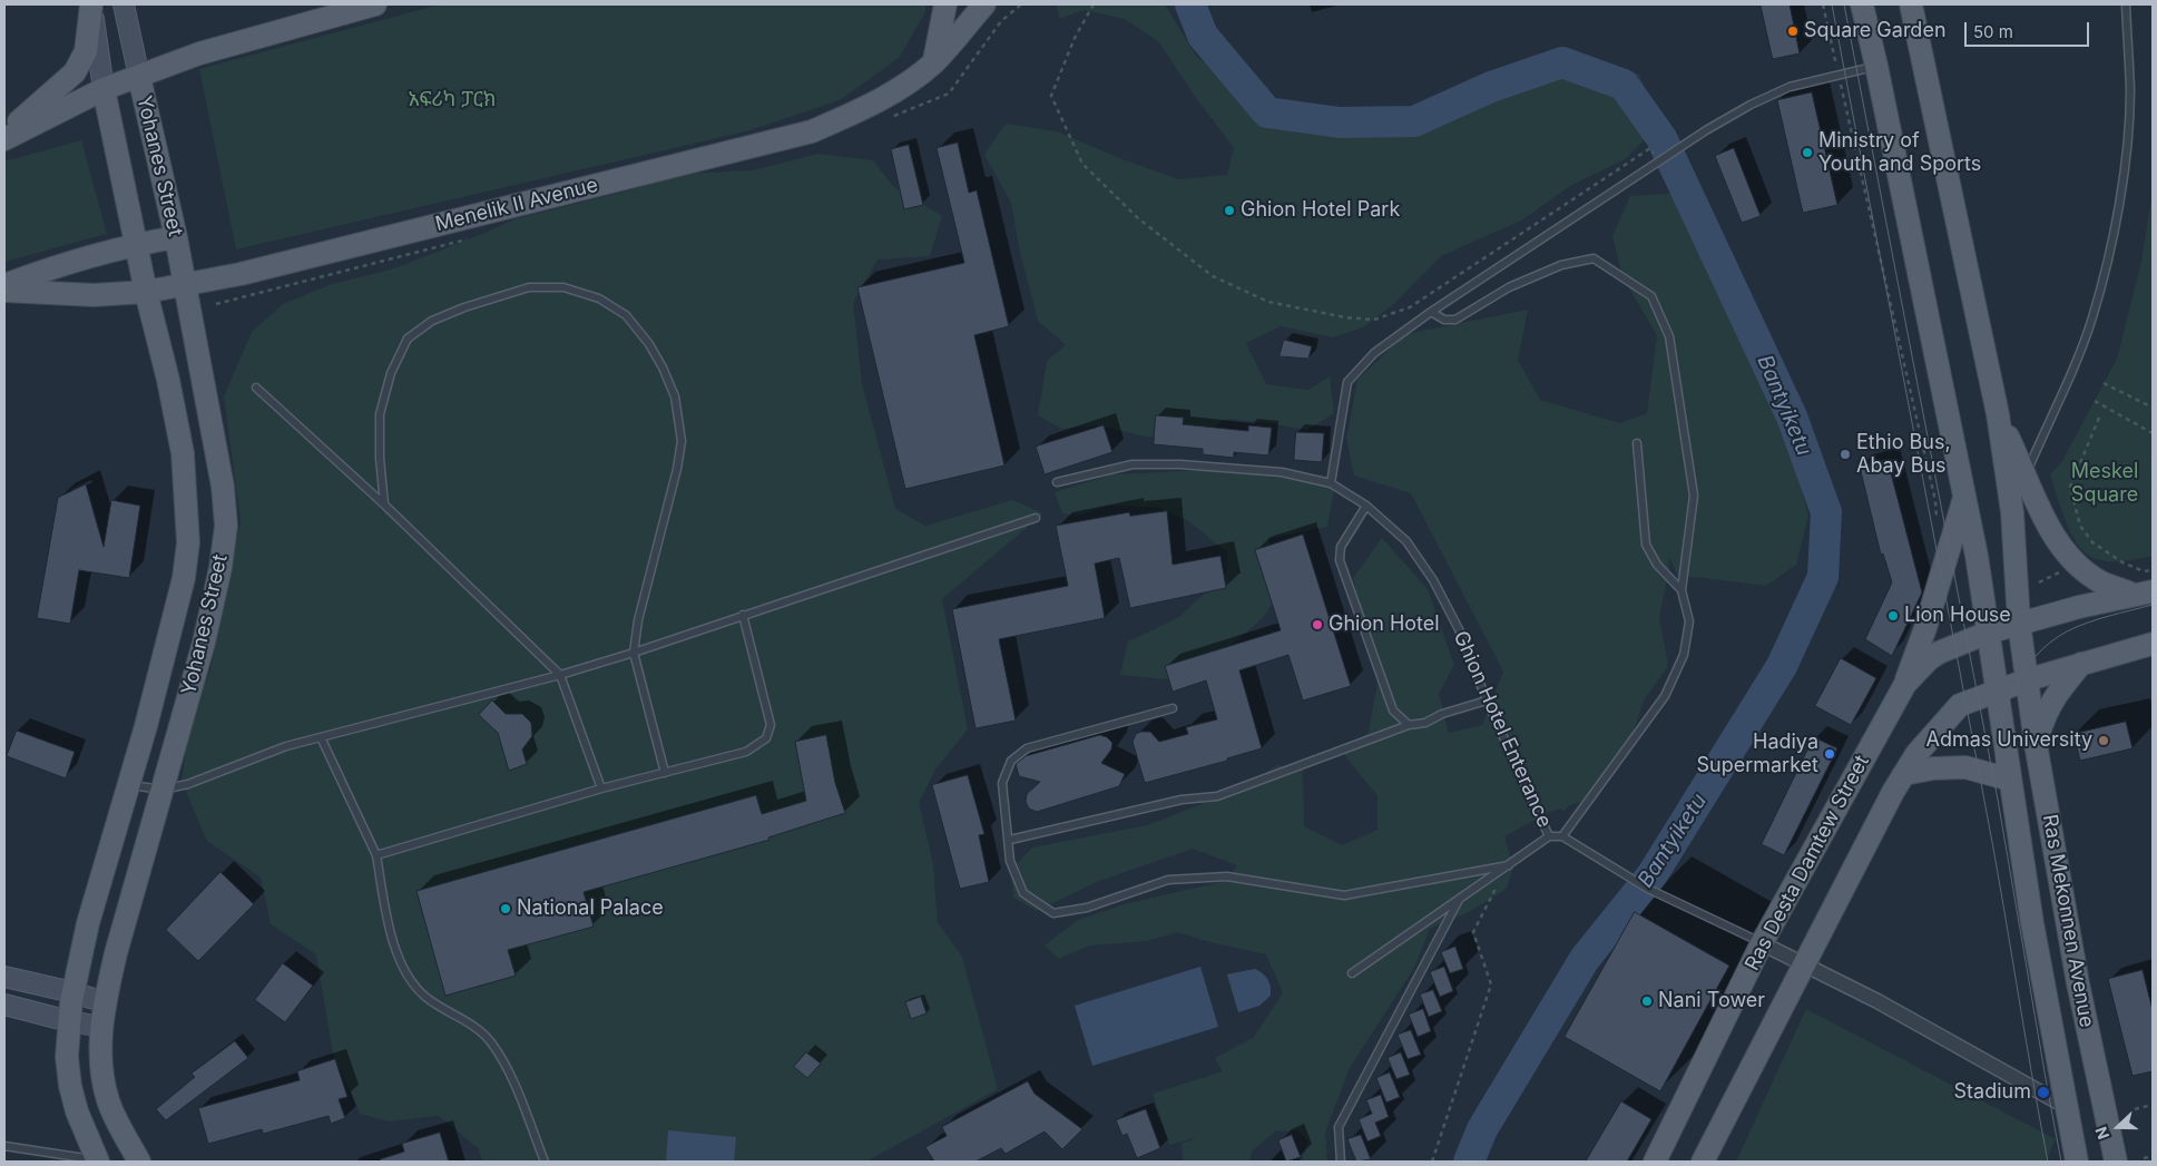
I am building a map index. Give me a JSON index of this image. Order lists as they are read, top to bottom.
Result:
{
  "streets": {
    "main road": [
      "Yohanes Street",
      "Menelik II Avenue",
      "Ras Desta Damtew Street",
      "Ras Mekonnen Avenue"
    ],
    "lane": ["Ghion Hotel Enterance"]
  },
  "crossings": [
    ["Yohanes Street", "Menelik II Avenue"],
    ["Ghion Hotel Enterance", "Ras Desta Damtew Street"],
    ["Ras Desta Damtew Street", "Ras Mekonnen Avenue"]
  ],
  "water": ["Bantyiketu"],
  "parks": ["አፍሪካ ፓርክ", "Meskel Square"],
  "places": [
    "Square Garden",
    "Ministry of Youth and Sports",
    "Ghion Hotel Park",
    "Ethio Bus, Abay Bus",
    "Lion House",
    "Ghion Hotel",
    "Admas University",
    "Hadiya Supermarket",
    "National Palace",
    "Nani Tower",
    "Stadium"
  ],
  "scale_bar": "50 m",
  "north": "left"
}
